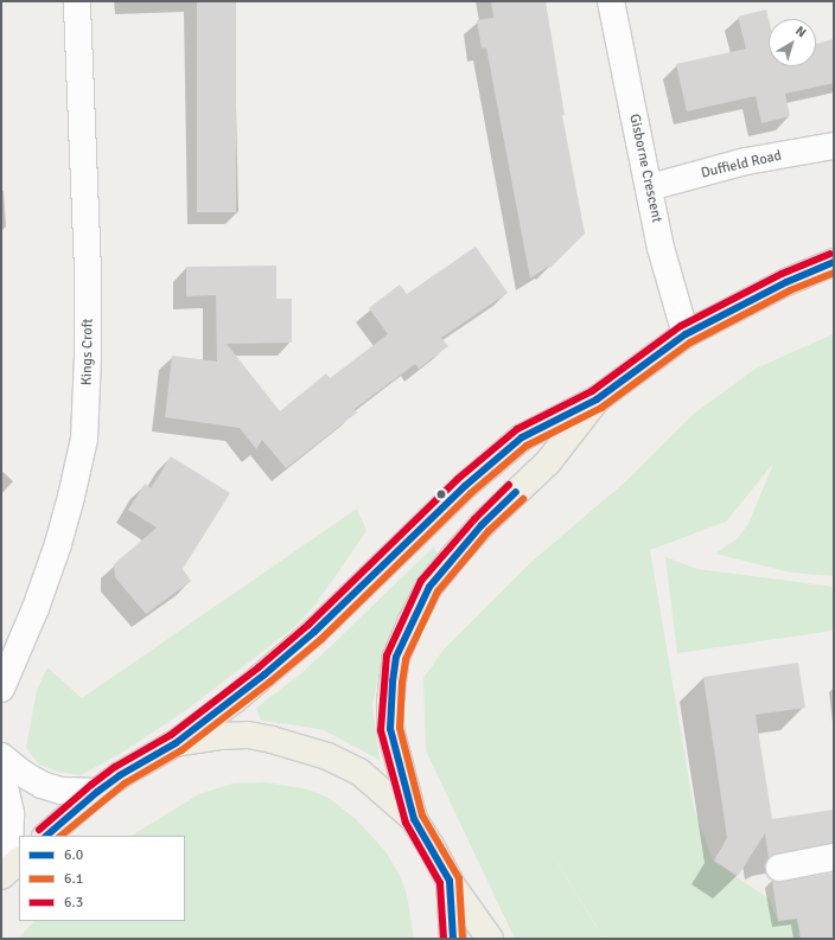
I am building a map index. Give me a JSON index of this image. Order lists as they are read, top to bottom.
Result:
{
  "streets": {
    "street": ["Duffield Road", "Gisborne Crescent", "Kings Croft"]
  },
  "crossings": [
    ["Duffield Road", "Gisborne Crescent"]
  ],
  "lines": ["transit line 6.3", "transit line 6.0", "transit line 6.1"],
  "legend": ["6.0", "6.1", "6.3"],
  "north": "top right"
}
